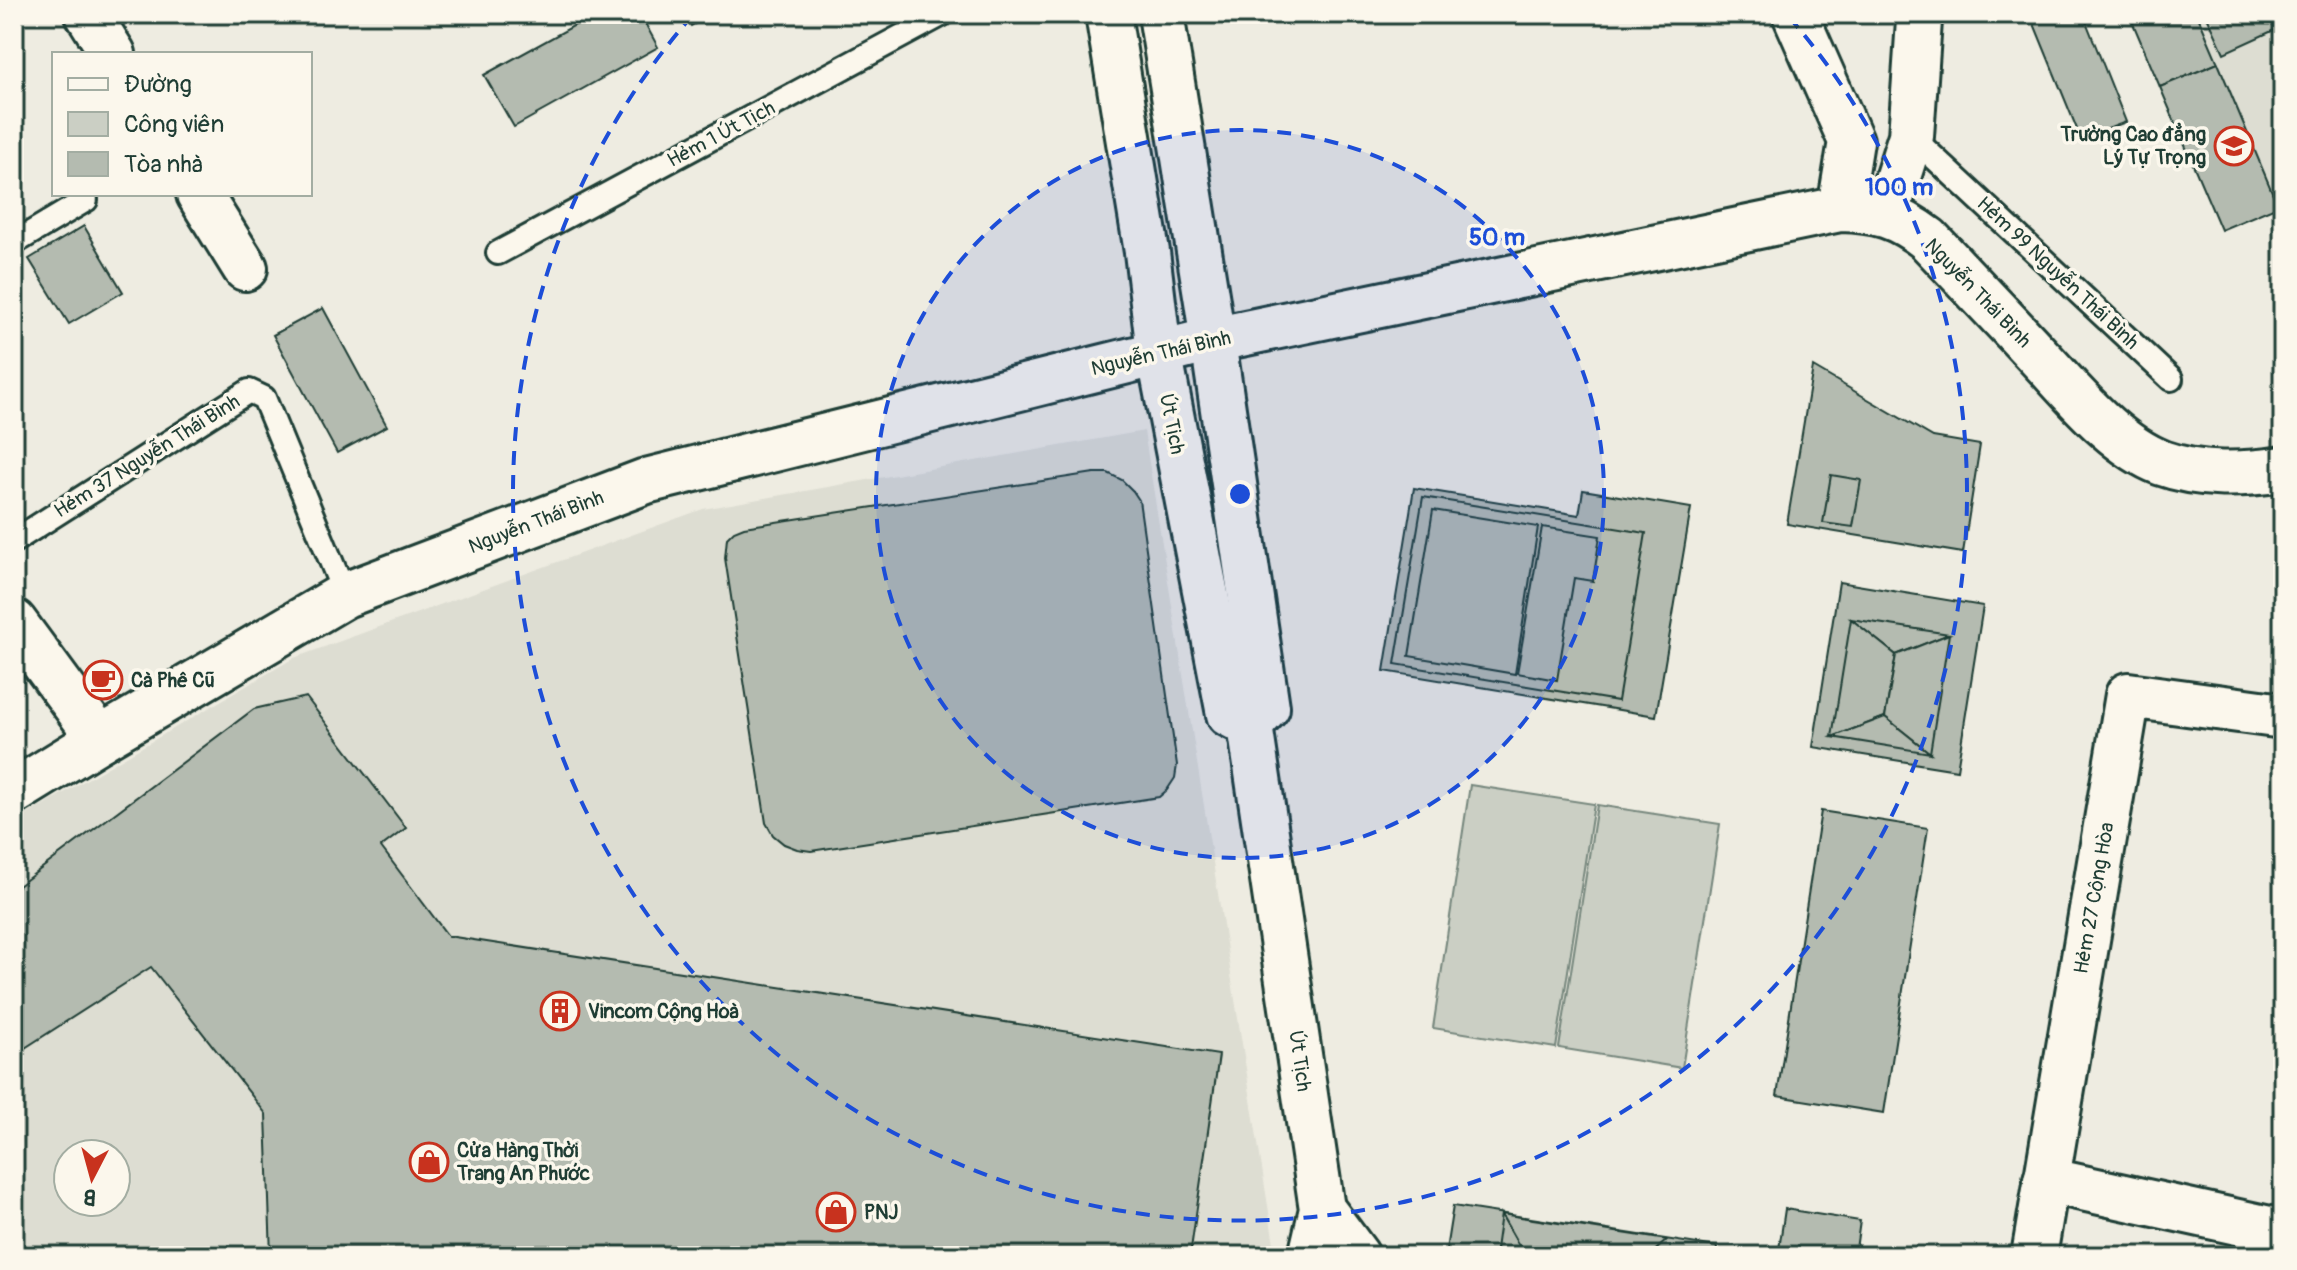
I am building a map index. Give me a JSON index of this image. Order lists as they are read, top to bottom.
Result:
{
  "streets": {
    "street": ["Nguyễn Thái Bình", "Út Tịch", "Hẻm 27 Cộng Hòa"],
    "lane": ["Hẻm 1 Út Tịch", "Hẻm 99 Nguyễn Thái Bình", "Hẻm 37 Nguyễn Thái Bình"]
  },
  "crossings": [
    ["Nguyễn Thái Bình", "Út Tịch"],
    ["Nguyễn Thái Bình", "Hẻm 37 Nguyễn Thái Bình"]
  ],
  "places": {
    "school or university": ["Trường Cao đẳng Lý Tự Trọng"],
    "cafe": ["Cà Phê Cũ"],
    "building": ["Vincom Cộng Hoà"],
    "shop": ["Cửa Hàng Thời Trang An Phước", "PNJ"]
  },
  "legend": ["Đường", "Công viên", "Tòa nhà"],
  "north": "bottom",
  "rings": ["100 m", "50 m"]
}
